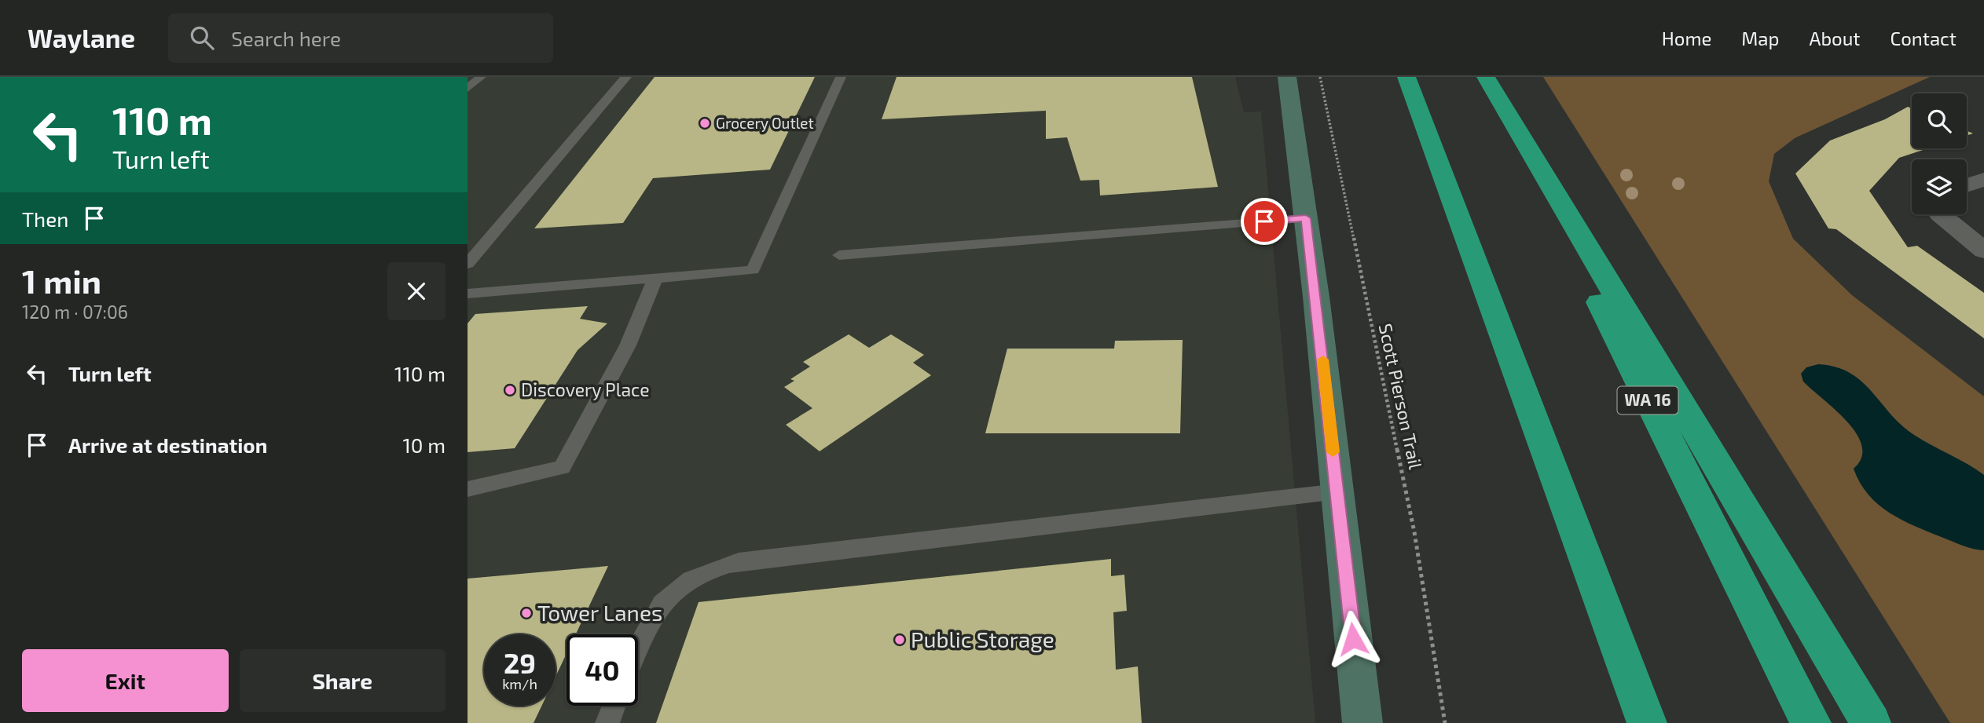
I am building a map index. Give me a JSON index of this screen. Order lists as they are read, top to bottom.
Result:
{
  "streets": {
    "highway": ["WA 16"],
    "path": ["Scott Pierson Trail"]
  },
  "places": [
    "Grocery Outlet",
    "Discovery Place",
    "Tower Lanes",
    "Public Storage"
  ],
  "page": {
    "header": "Waylane",
    "search": "Search here",
    "nav": [
      "Home",
      "Map",
      "About",
      "Contact"
    ],
    "turn": ["110 m", "Turn left"],
    "then": "Then",
    "heading": ["1 min", "120 m · 07:06"],
    "list": [
      {
        "name": "Turn left",
        "value": "110 m"
      },
      {
        "name": "Arrive at destination",
        "value": "10 m"
      }
    ],
    "speed": "29 km/h",
    "limit": "40",
    "buttons": ["Exit", "Share"]
  }
}
